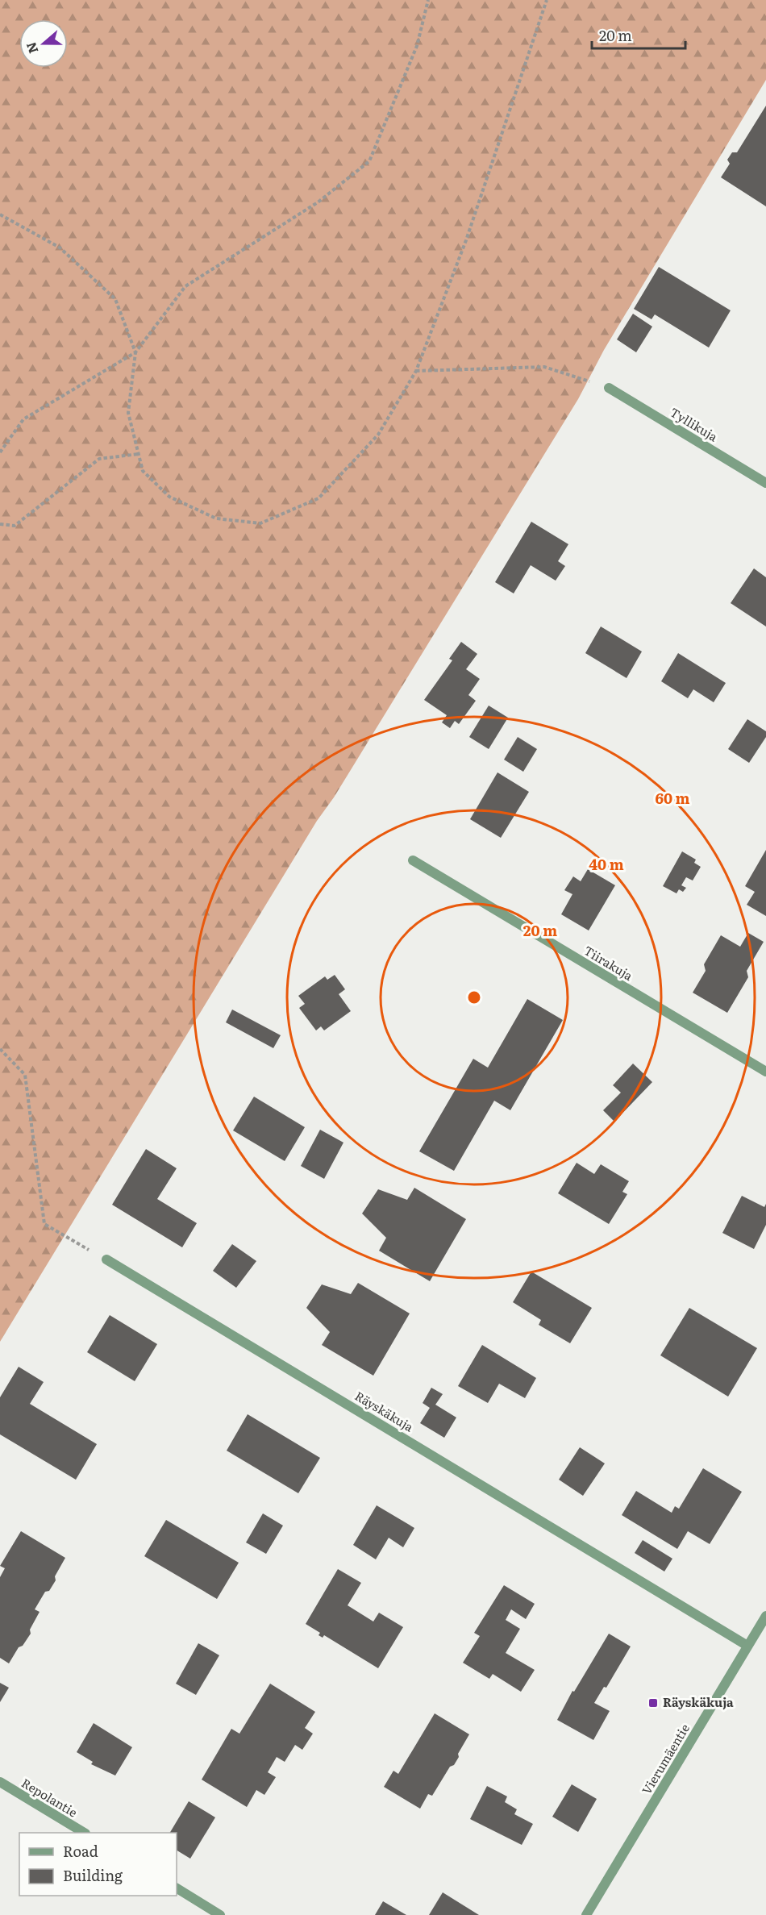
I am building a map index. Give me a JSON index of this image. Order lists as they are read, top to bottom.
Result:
{
  "streets": {
    "street": [
      "Tyllikuja",
      "Tiirakuja",
      "Räyskäkuja",
      "Vierumäentie",
      "Repolantie"
    ]
  },
  "crossings": [
    ["Räyskäkuja", "Vierumäentie"]
  ],
  "places": {
    "transit": ["Räyskäkuja"]
  },
  "legend": ["Road", "Building"],
  "scale_bar": "20 m",
  "north": "left",
  "rings": ["60 m", "40 m", "20 m"]
}
